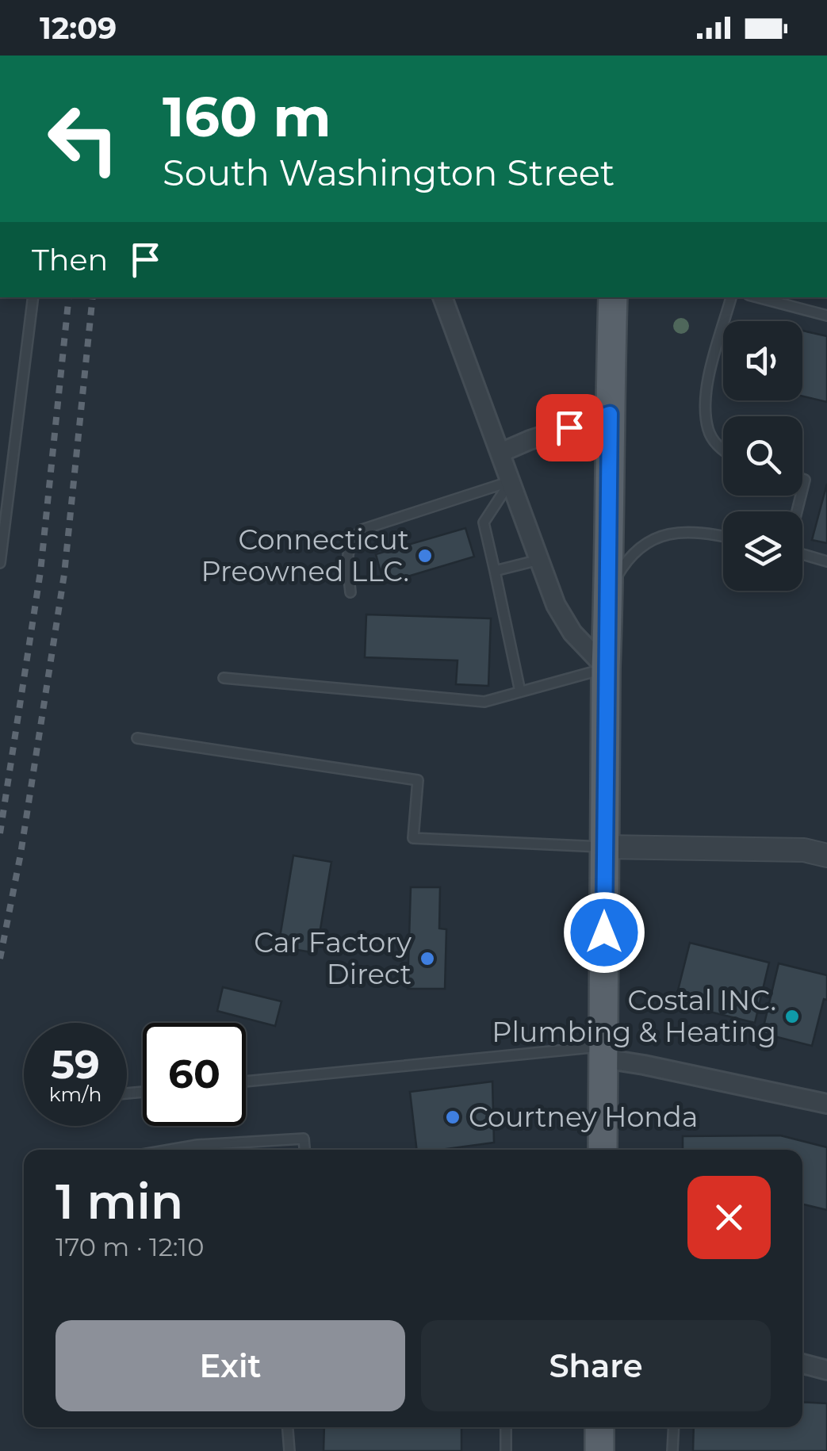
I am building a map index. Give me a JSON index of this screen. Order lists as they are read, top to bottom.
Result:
{
  "places": [
    "Connecticut Preowned LLC.",
    "Car Factory Direct",
    "Costal INC. Plumbing & Heating",
    "Courtney Honda"
  ],
  "page": {
    "status": "12:09",
    "turn": ["160 m", "South Washington Street"],
    "then": "Then",
    "speed": "59 km/h",
    "limit": "60",
    "heading": ["1 min", "170 m · 12:10"],
    "buttons": ["Exit", "Share"]
  }
}
